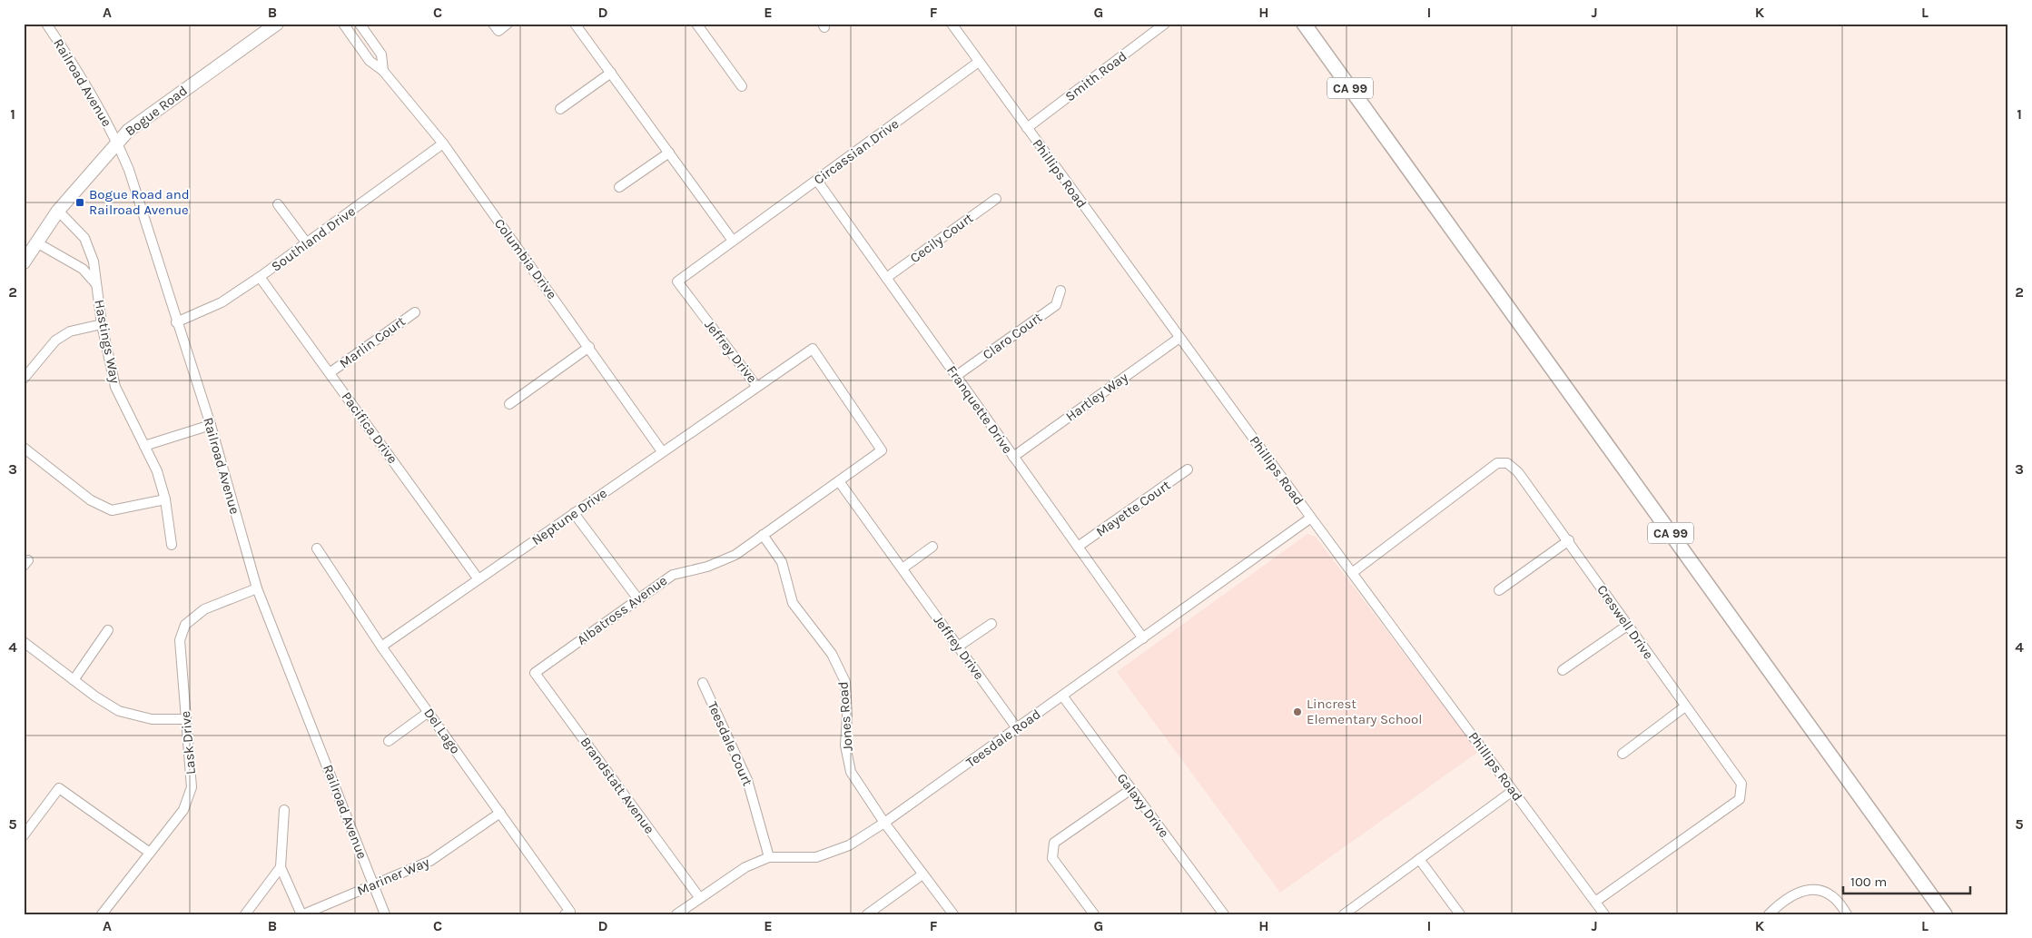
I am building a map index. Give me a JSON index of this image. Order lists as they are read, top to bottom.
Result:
{
  "streets": {
    "highway": ["CA 99"],
    "main road": ["Bogue Road"],
    "street": [
      "Smith Road",
      "Railroad Avenue",
      "Circassian Drive",
      "Phillips Road",
      "Cecily Court",
      "Southland Drive",
      "Columbia Drive",
      "Claro Court",
      "Hastings Way",
      "Marlin Court",
      "Jeffrey Drive",
      "Hartley Way",
      "Franquette Drive",
      "Pacifica Drive",
      "Mayette Court",
      "Neptune Drive",
      "Albatross Avenue",
      "Creswell Drive",
      "Jones Road",
      "Del Lago",
      "Teesdale Road",
      "Lask Drive",
      "Teesdale Court",
      "Brandstatt Avenue",
      "Galaxy Drive",
      "Mariner Way"
    ]
  },
  "crossings": [
    ["Smith Road", "Phillips Road"],
    ["Railroad Avenue", "Bogue Road"],
    ["Railroad Avenue", "Southland Drive"],
    ["Railroad Avenue", "Lask Drive"],
    ["Railroad Avenue", "Mariner Way"],
    ["Bogue Road", "Hastings Way"],
    ["Circassian Drive", "Phillips Road"],
    ["Circassian Drive", "Jeffrey Drive"],
    ["Circassian Drive", "Franquette Drive"],
    ["Phillips Road", "Hartley Way"],
    ["Phillips Road", "Creswell Drive"],
    ["Phillips Road", "Teesdale Road"],
    ["Cecily Court", "Franquette Drive"],
    ["Southland Drive", "Columbia Drive"],
    ["Southland Drive", "Pacifica Drive"],
    ["Columbia Drive", "Neptune Drive"],
    ["Claro Court", "Franquette Drive"],
    ["Marlin Court", "Pacifica Drive"],
    ["Jeffrey Drive", "Neptune Drive"],
    ["Jeffrey Drive", "Albatross Avenue"],
    ["Jeffrey Drive", "Teesdale Road"],
    ["Hartley Way", "Franquette Drive"],
    ["Franquette Drive", "Mayette Court"],
    ["Franquette Drive", "Teesdale Road"],
    ["Pacifica Drive", "Neptune Drive"],
    ["Neptune Drive", "Del Lago"],
    ["Albatross Avenue", "Jones Road"],
    ["Albatross Avenue", "Brandstatt Avenue"],
    ["Jones Road", "Teesdale Road"],
    ["Del Lago", "Mariner Way"],
    ["Teesdale Road", "Teesdale Court"],
    ["Teesdale Road", "Brandstatt Avenue"],
    ["Teesdale Road", "Galaxy Drive"]
  ],
  "places": {
    "transit": ["Bogue Road and Railroad Avenue"],
    "other": ["Lincrest Elementary School"]
  },
  "scale_bar": "100 m",
  "grid": {
    "columns": [
      "A",
      "B",
      "C",
      "D",
      "E",
      "F",
      "G",
      "H",
      "I",
      "J",
      "K",
      "L"
    ],
    "rows": [
      "1",
      "2",
      "3",
      "4",
      "5"
    ]
  }
}
